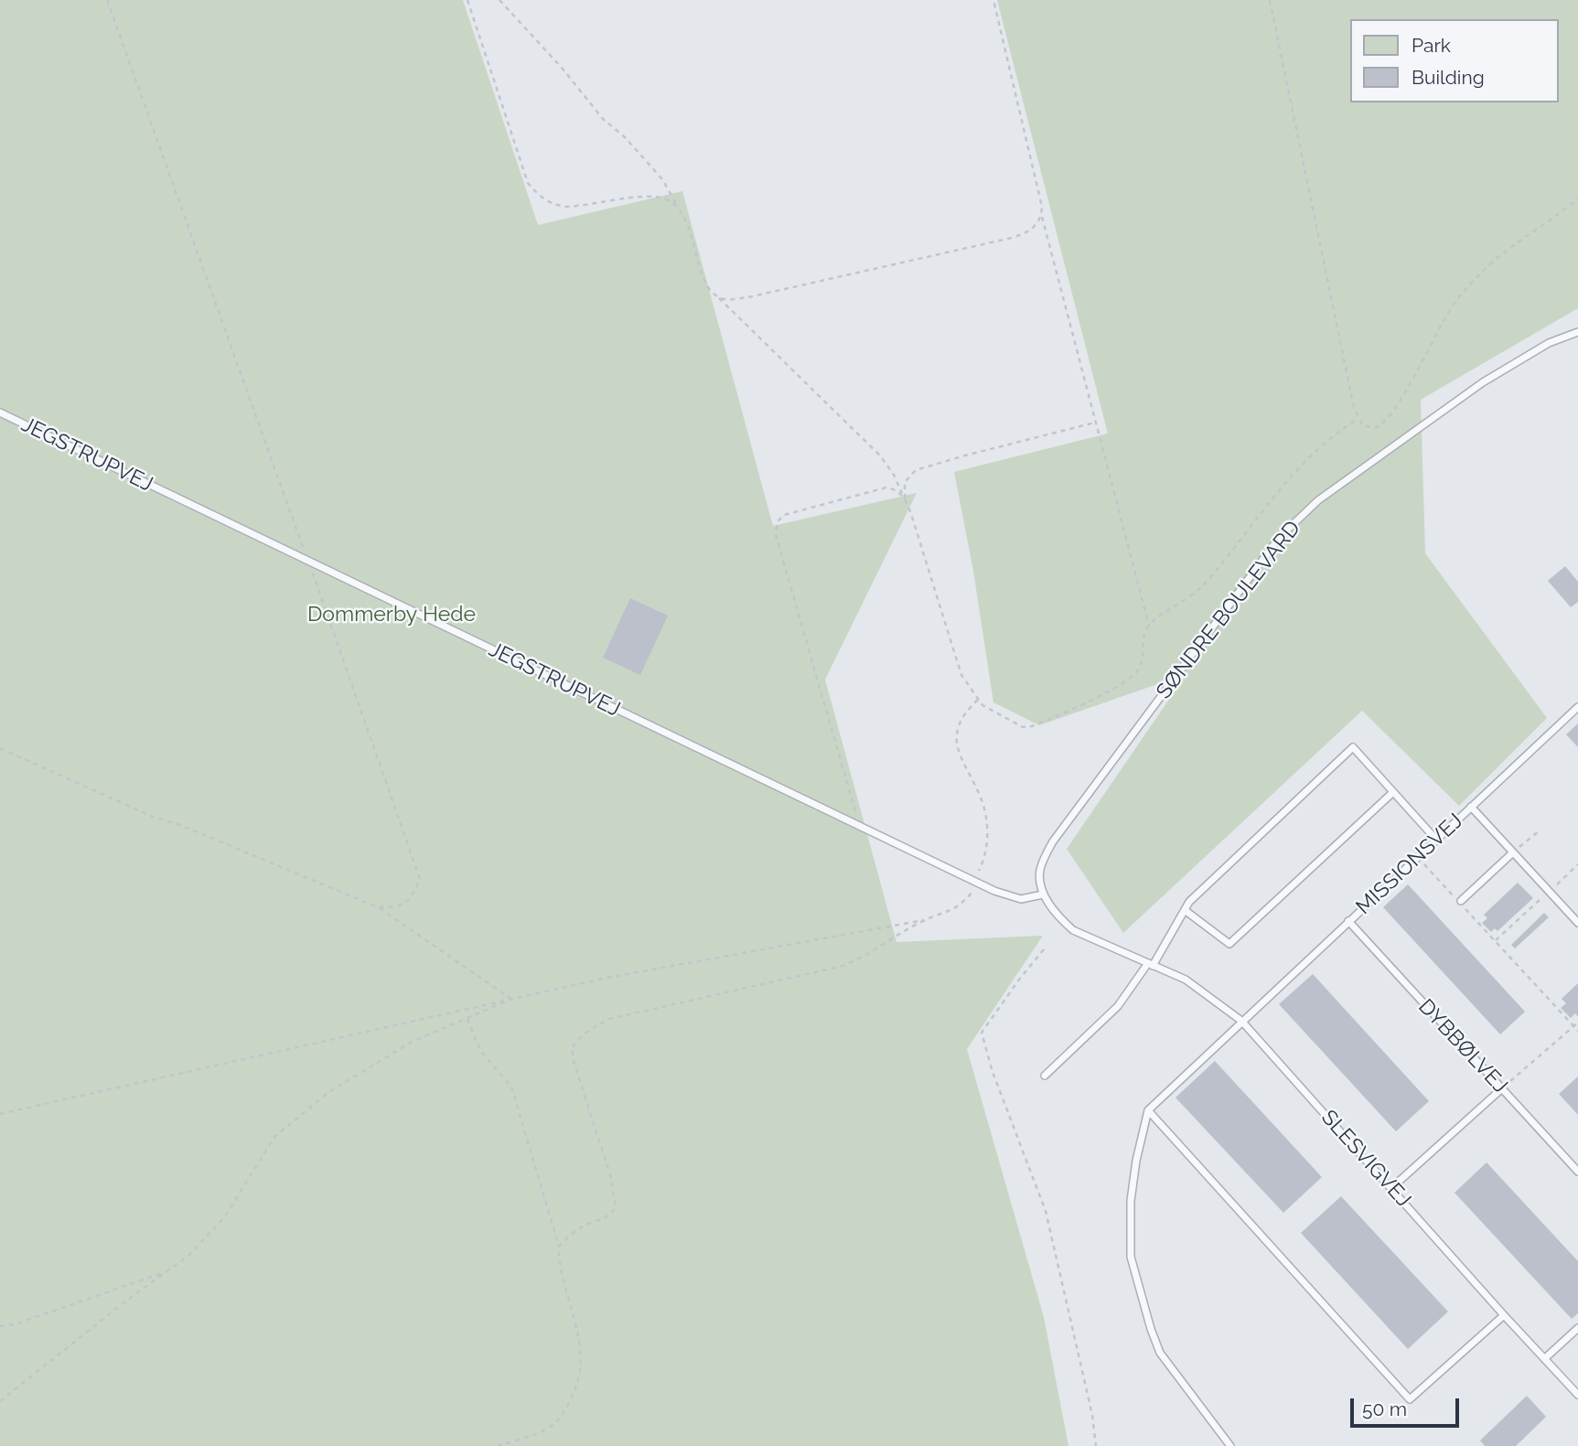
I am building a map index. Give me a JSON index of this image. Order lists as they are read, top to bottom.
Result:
{
  "streets": {
    "lane": [
      "JEGSTRUPVEJ",
      "SØNDRE BOULEVARD",
      "MISSIONSVEJ",
      "DYBBØLVEJ",
      "SLESVIGVEJ"
    ]
  },
  "crossings": [
    ["JEGSTRUPVEJ", "SØNDRE BOULEVARD"],
    ["JEGSTRUPVEJ", "SLESVIGVEJ"],
    ["SØNDRE BOULEVARD", "SLESVIGVEJ"],
    ["MISSIONSVEJ", "DYBBØLVEJ"],
    ["MISSIONSVEJ", "SLESVIGVEJ"]
  ],
  "parks": ["Dommerby Hede"],
  "legend": ["Park", "Building"],
  "scale_bar": "50 m"
}
